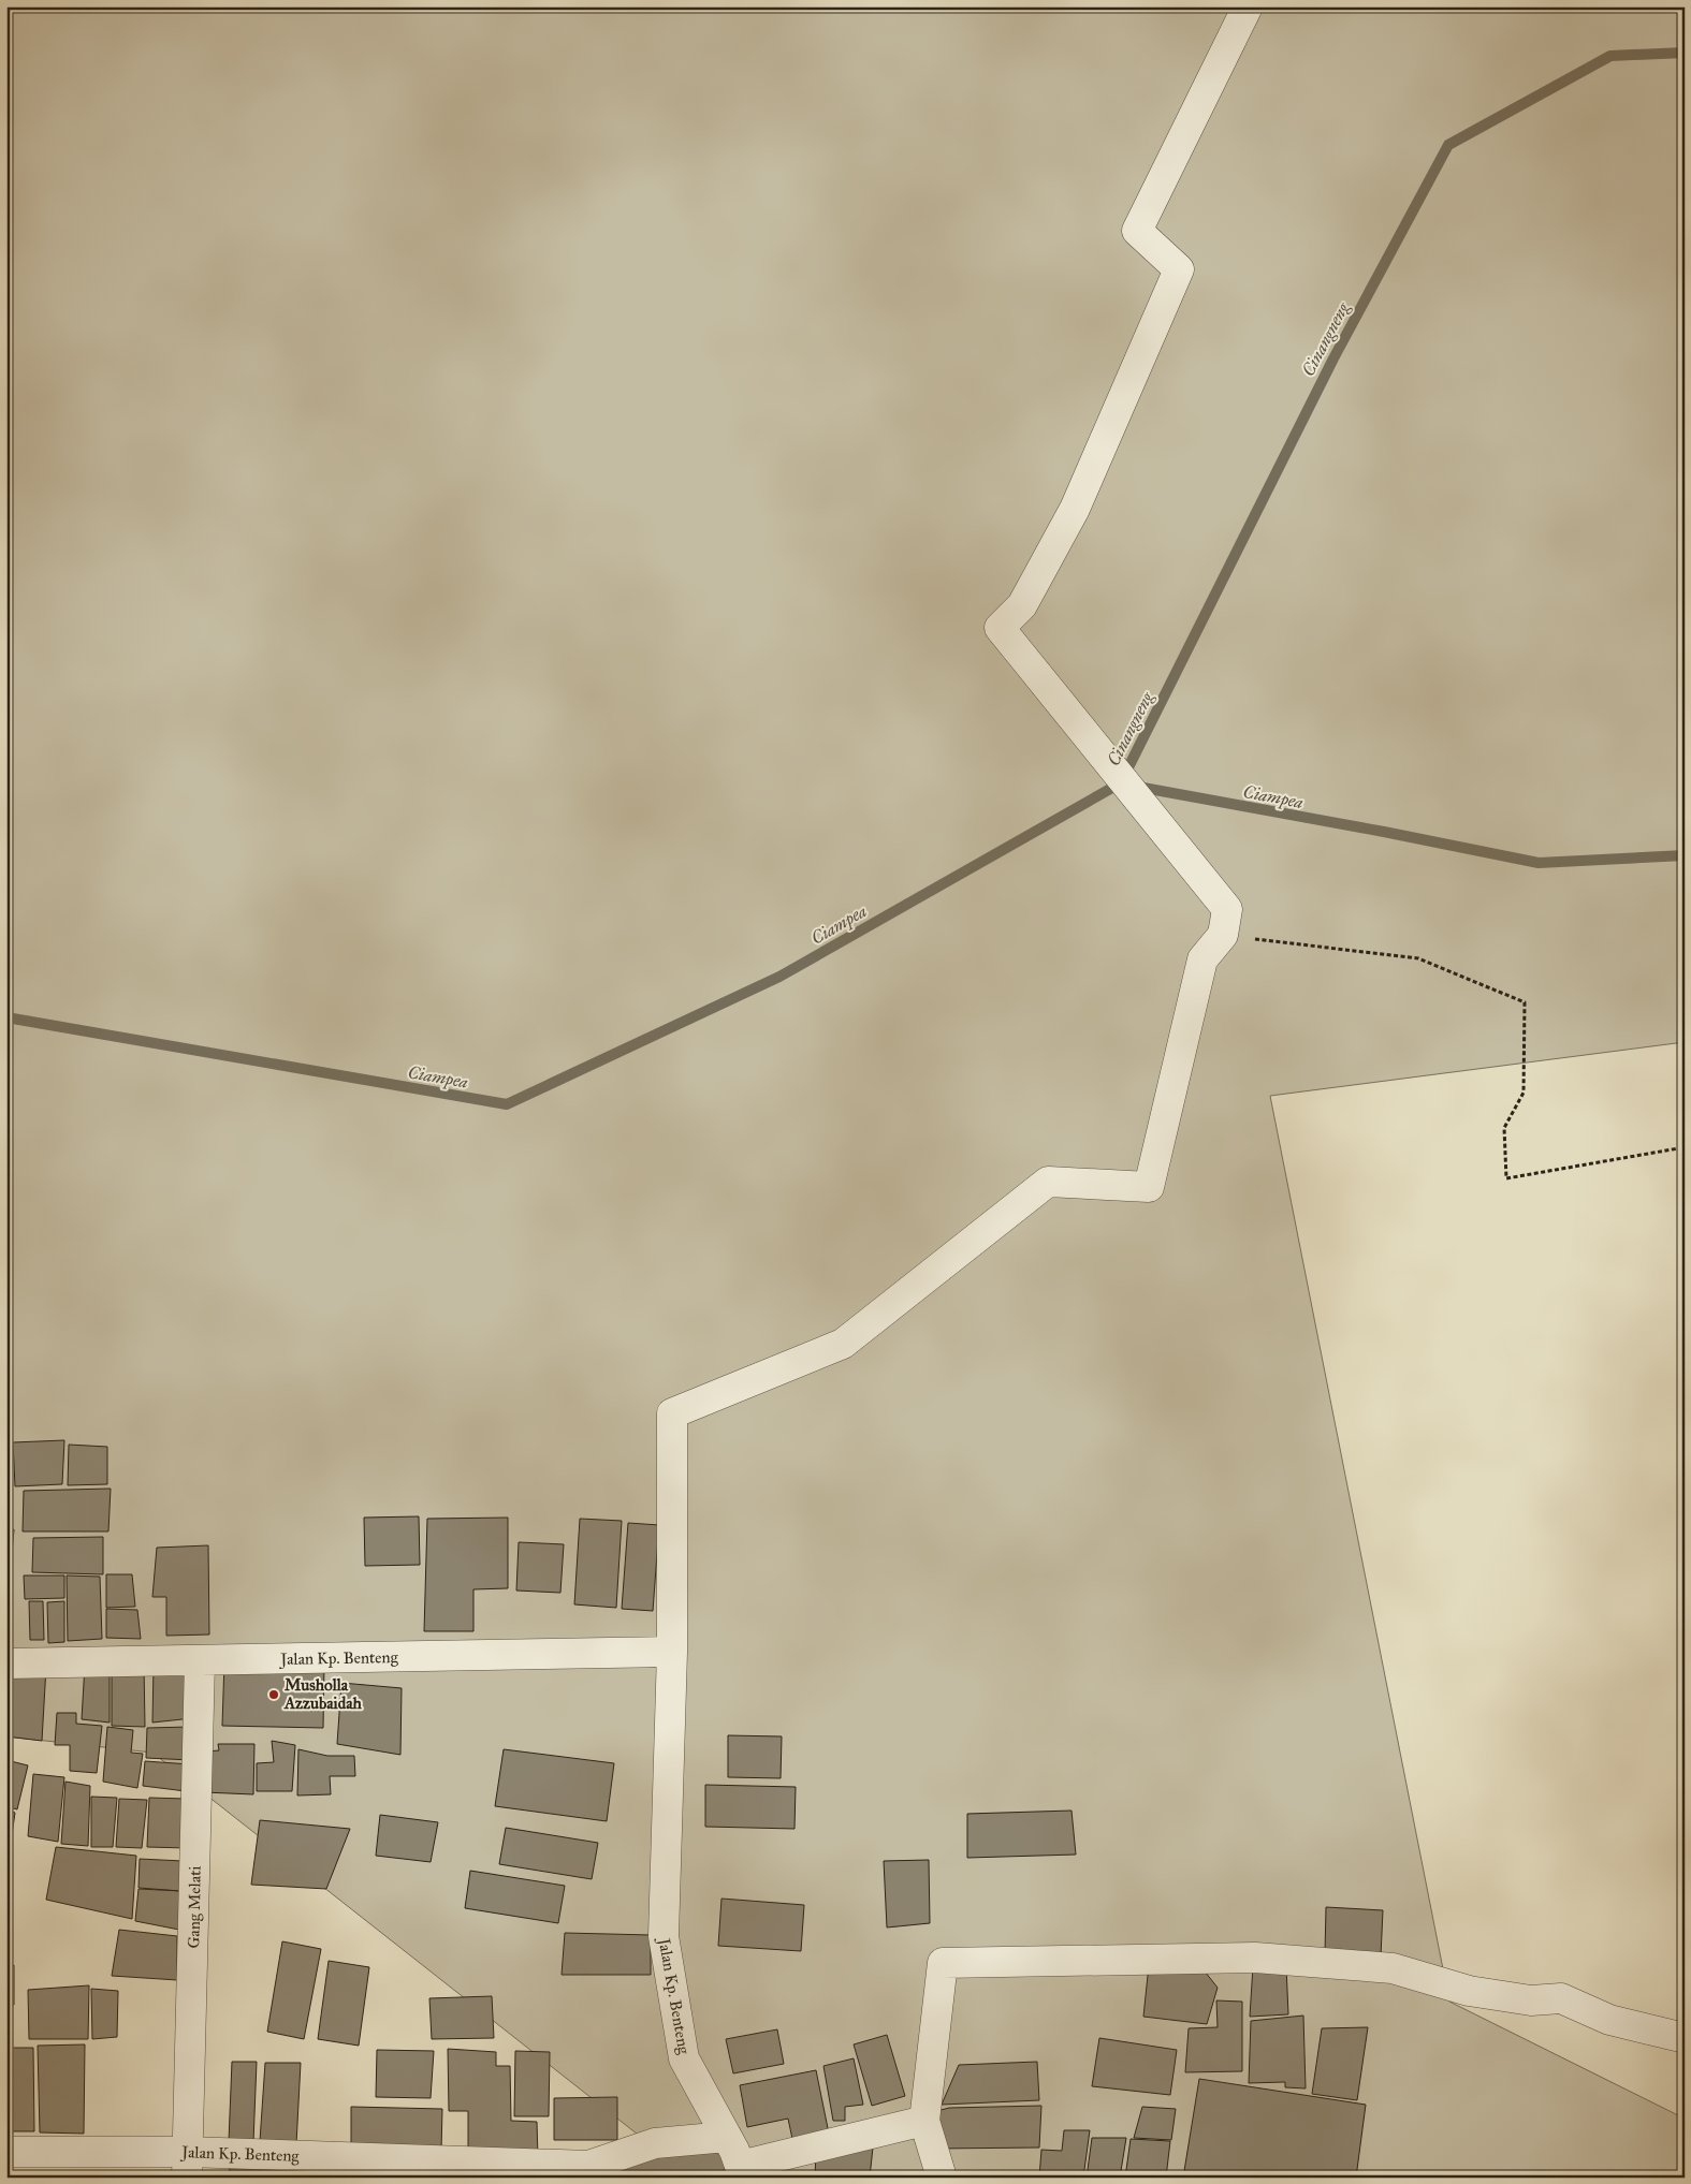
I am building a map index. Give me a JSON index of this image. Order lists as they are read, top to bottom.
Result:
{
  "streets": {
    "street": ["Jalan Kp. Benteng", "Gang Melati"]
  },
  "crossings": [
    ["Jalan Kp. Benteng", "Gang Melati"]
  ],
  "water": ["Cinangneng", "Ciampea"],
  "places": ["Musholla Azzubaidah"]
}
